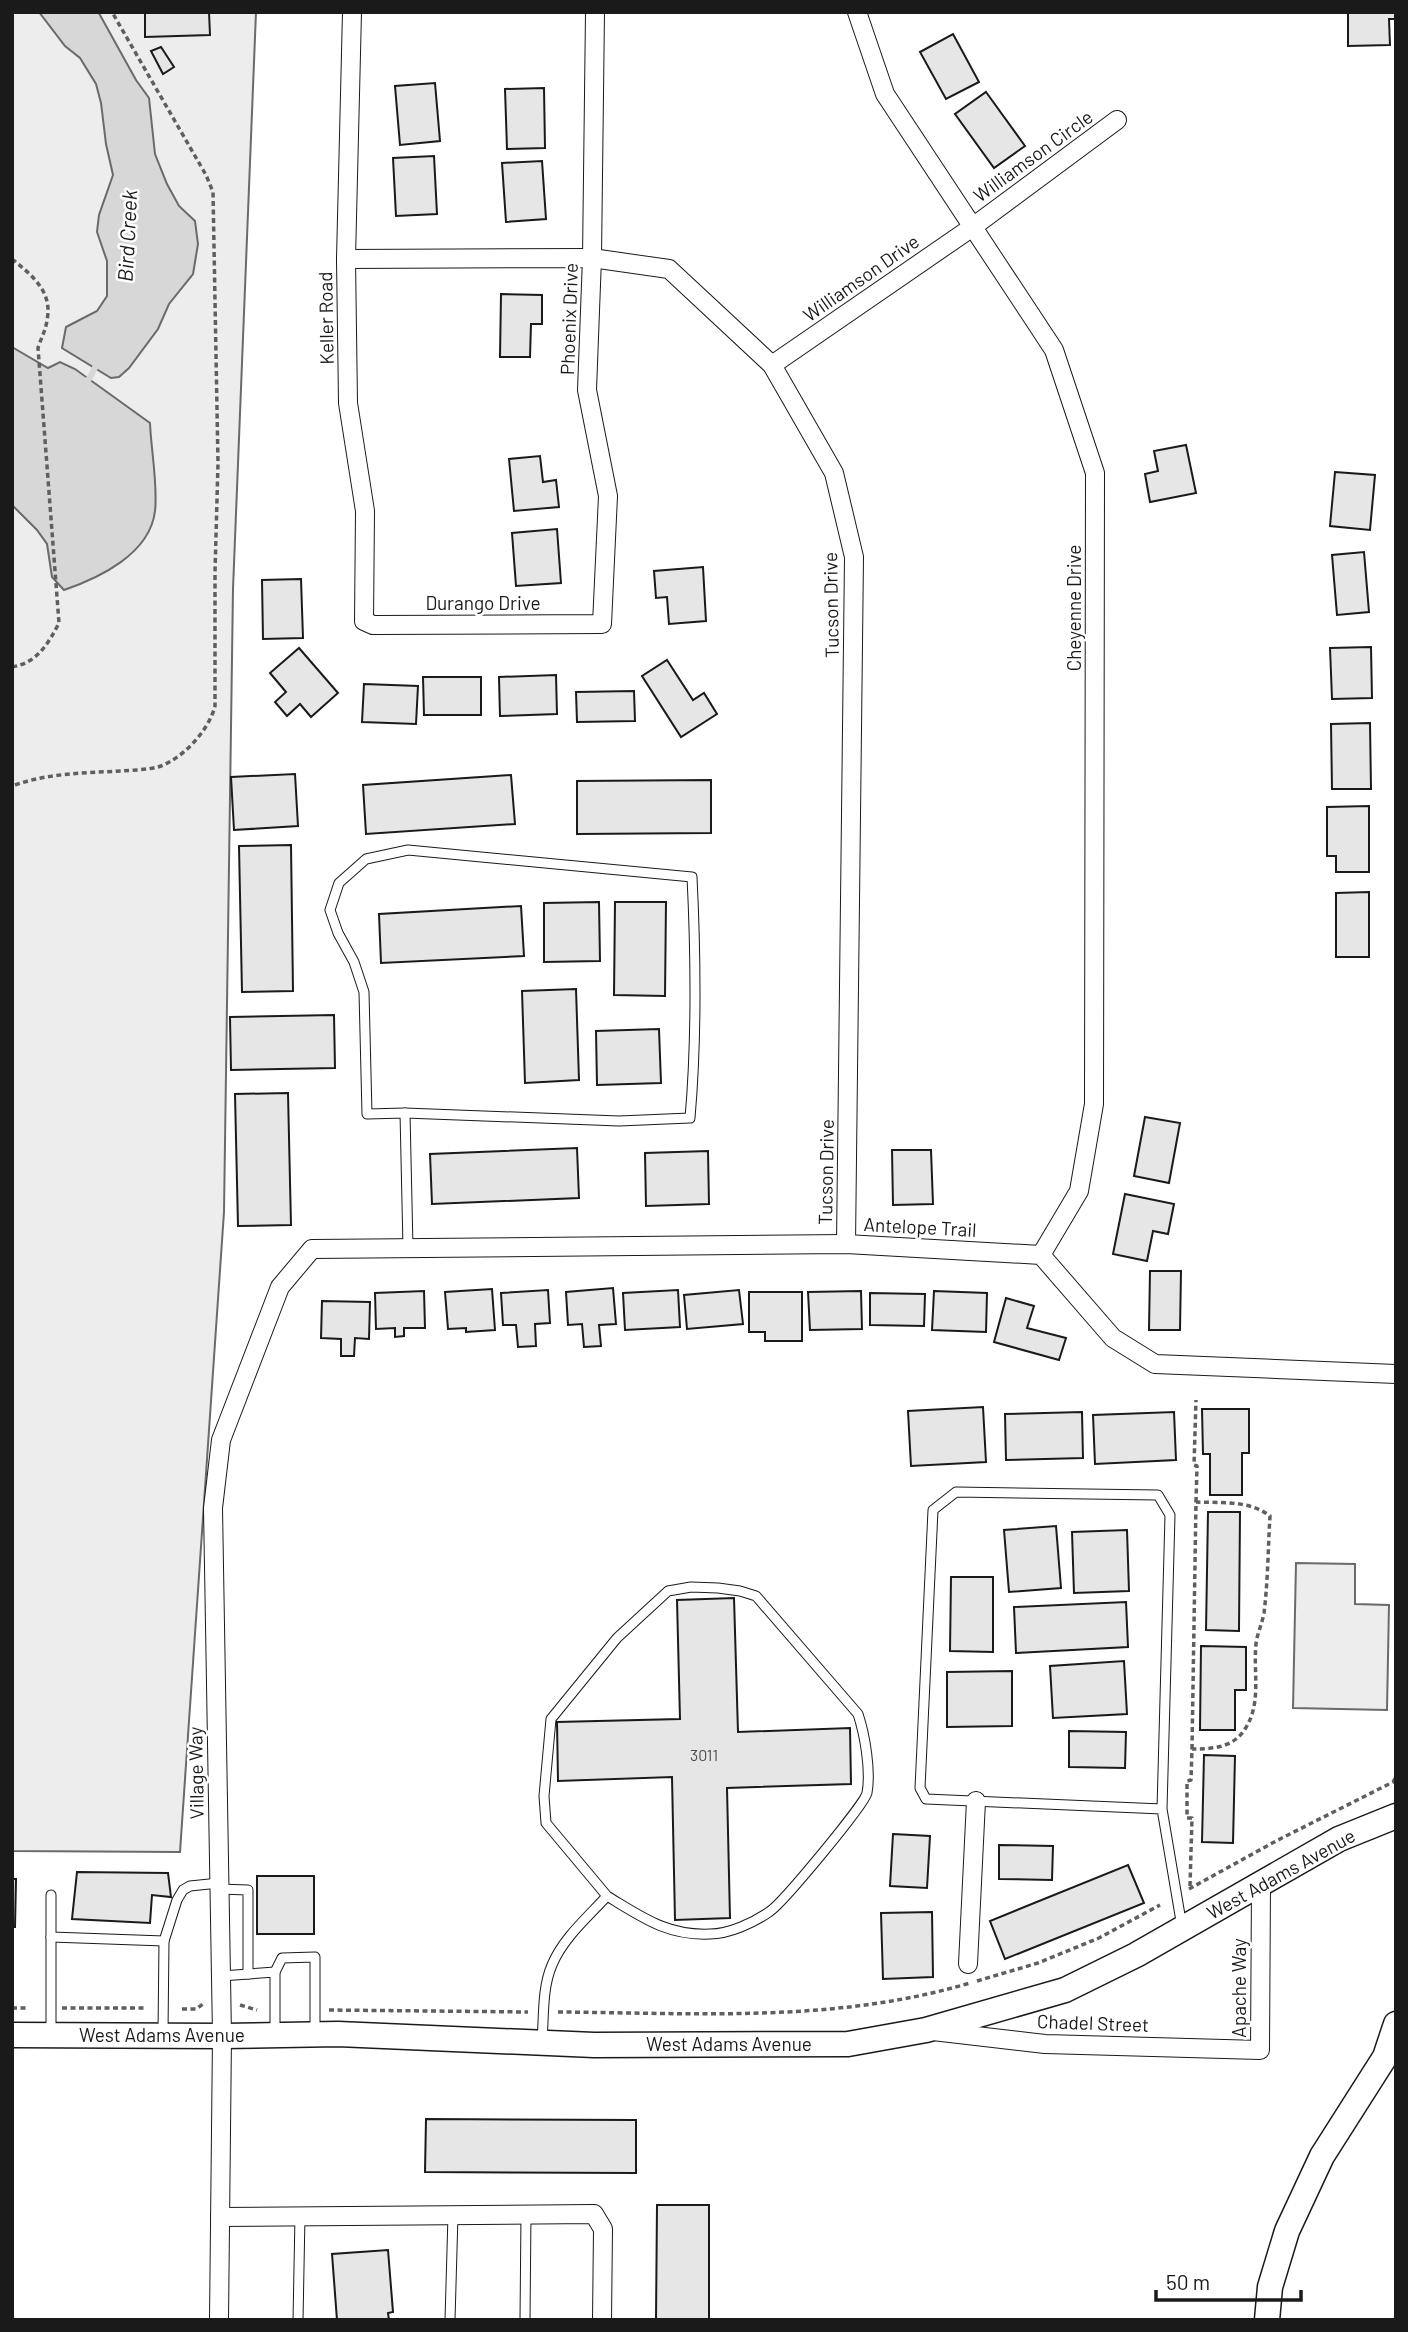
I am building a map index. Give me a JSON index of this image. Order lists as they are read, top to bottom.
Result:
{
  "streets": {
    "main road": ["West Adams Avenue"],
    "street": [
      "Williamson Circle",
      "Williamson Drive",
      "Keller Road",
      "Phoenix Drive",
      "Durango Drive",
      "Tucson Drive",
      "Cheyenne Drive",
      "Antelope Trail",
      "Village Way",
      "Apache Way",
      "Chadel Street"
    ]
  },
  "crossings": [
    ["Williamson Circle", "Williamson Drive"],
    ["Williamson Circle", "Cheyenne Drive"],
    ["Williamson Drive", "Tucson Drive"],
    ["Williamson Drive", "Cheyenne Drive"],
    ["Keller Road", "Durango Drive"],
    ["Keller Road", "Tucson Drive"],
    ["Phoenix Drive", "Durango Drive"],
    ["Phoenix Drive", "Tucson Drive"],
    ["Tucson Drive", "Antelope Trail"],
    ["Cheyenne Drive", "Antelope Trail"],
    ["Antelope Trail", "Village Way"],
    ["Village Way", "West Adams Avenue"],
    ["West Adams Avenue", "Apache Way"],
    ["West Adams Avenue", "Chadel Street"],
    ["Apache Way", "Chadel Street"]
  ],
  "water": ["Bird Creek"],
  "house_numbers": ["3011"],
  "scale_bar": "50 m"
}
